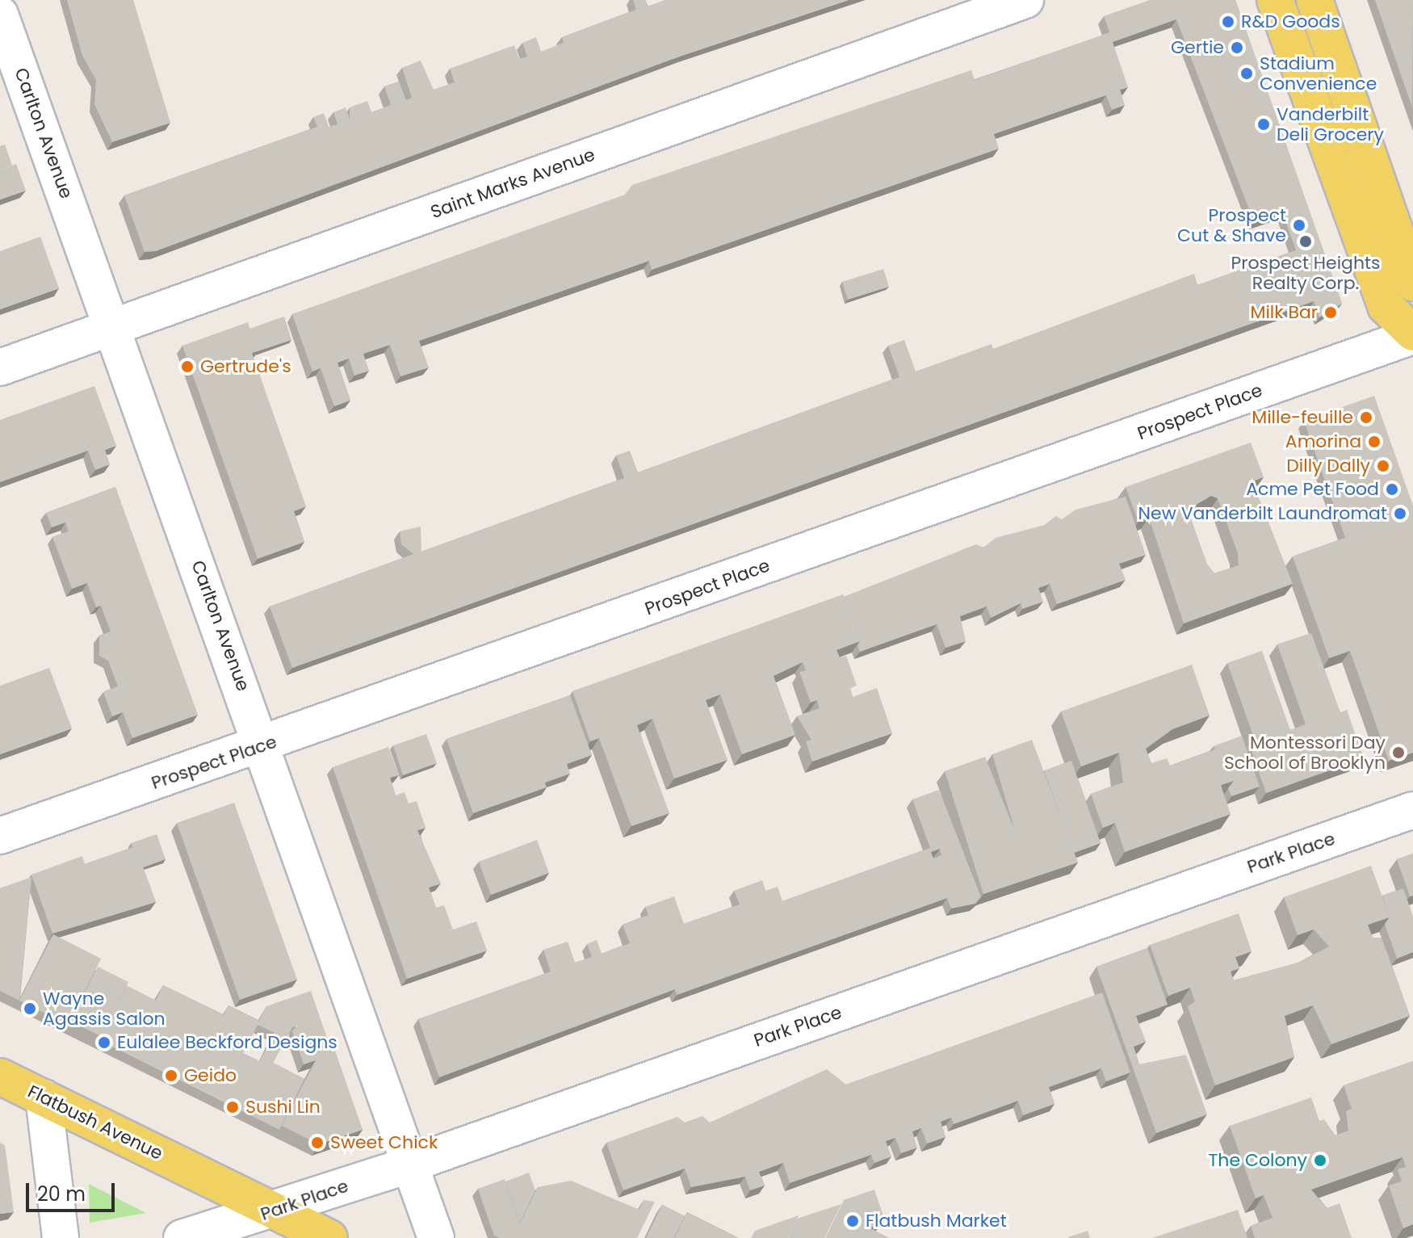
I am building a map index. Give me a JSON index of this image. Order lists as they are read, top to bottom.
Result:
{
  "streets": {
    "main road": ["Flatbush Avenue"],
    "street": [
      "Carlton Avenue",
      "Saint Marks Avenue",
      "Prospect Place",
      "Park Place"
    ]
  },
  "crossings": [
    ["Carlton Avenue", "Saint Marks Avenue"],
    ["Carlton Avenue", "Prospect Place"],
    ["Carlton Avenue", "Park Place"],
    ["Park Place", "Flatbush Avenue"]
  ],
  "places": [
    "R&D Goods",
    "Gertie",
    "Stadium Convenience",
    "Vanderbilt Deli Grocery",
    "Prospect Cut & Shave",
    "Prospect Heights Realty Corp.",
    "Milk Bar",
    "Gertrude's",
    "Mille-feuille",
    "Amorina",
    "Dilly Dally",
    "Acme Pet Food",
    "New Vanderbilt Laundromat",
    "Montessori Day School of Brooklyn",
    "Wayne Agassis Salon",
    "Eulalee Beckford Designs",
    "Geido",
    "Sushi Lin",
    "Sweet Chick",
    "The Colony",
    "Flatbush Market"
  ],
  "scale_bar": "20 m"
}
